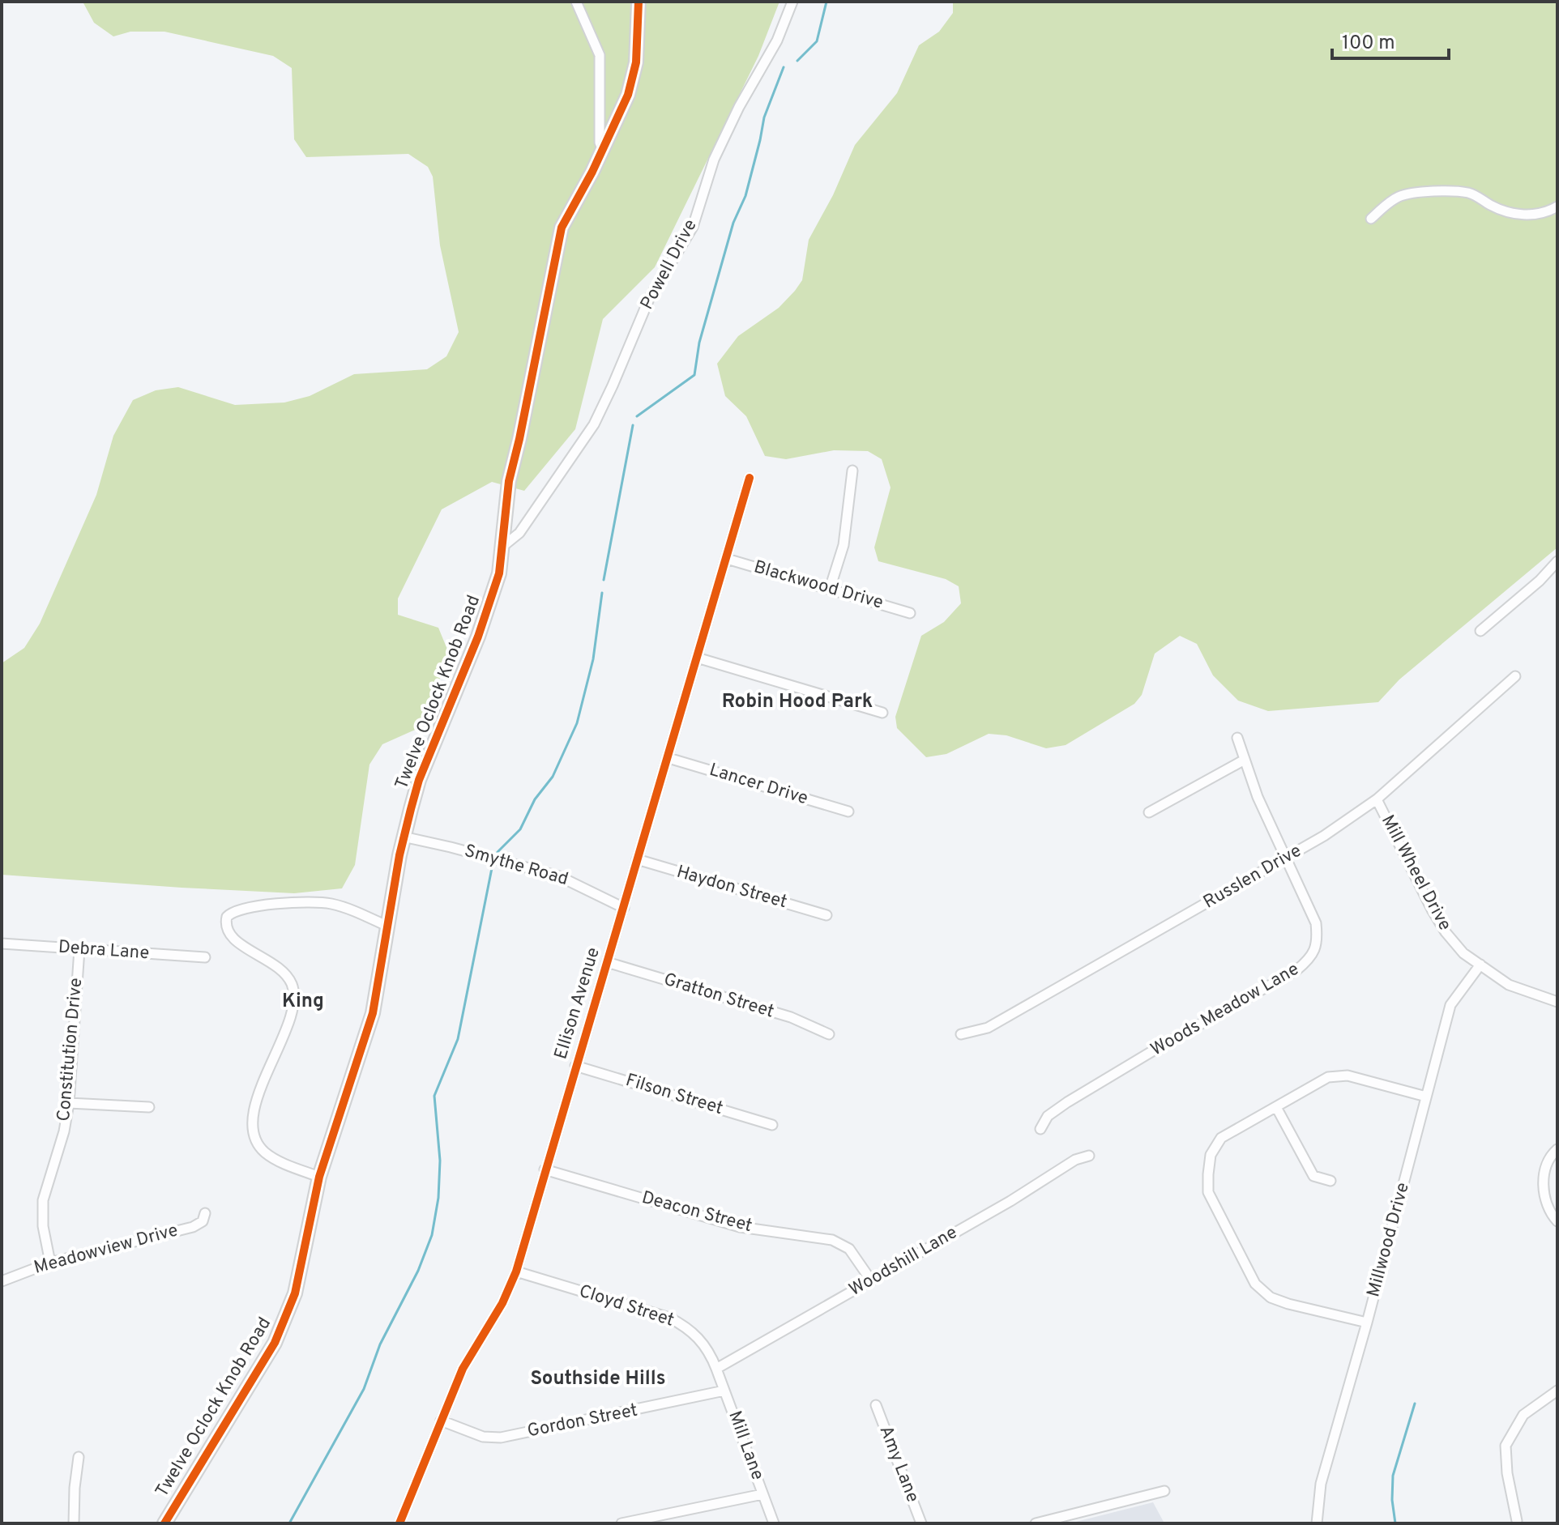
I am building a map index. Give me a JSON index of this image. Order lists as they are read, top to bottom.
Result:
{
  "streets": {
    "street": [
      "Powell Drive",
      "Blackwood Drive",
      "Twelve Oclock Knob Road",
      "Lancer Drive",
      "Smythe Road",
      "Mill Wheel Drive",
      "Russlen Drive",
      "Haydon Street",
      "Debra Lane",
      "Gratton Street",
      "Ellison Avenue",
      "Woods Meadow Lane",
      "Constitution Drive",
      "Filson Street",
      "Deacon Street",
      "Millwood Drive",
      "Meadowview Drive",
      "Woodshill Lane",
      "Cloyd Street",
      "Gordon Street",
      "Mill Lane",
      "Amy Lane"
    ]
  },
  "crossings": [
    ["Powell Drive", "Twelve Oclock Knob Road"],
    ["Blackwood Drive", "Ellison Avenue"],
    ["Twelve Oclock Knob Road", "Smythe Road"],
    ["Lancer Drive", "Ellison Avenue"],
    ["Smythe Road", "Ellison Avenue"],
    ["Mill Wheel Drive", "Russlen Drive"],
    ["Mill Wheel Drive", "Millwood Drive"],
    ["Russlen Drive", "Woods Meadow Lane"],
    ["Haydon Street", "Ellison Avenue"],
    ["Debra Lane", "Constitution Drive"],
    ["Gratton Street", "Ellison Avenue"],
    ["Ellison Avenue", "Filson Street"],
    ["Ellison Avenue", "Deacon Street"],
    ["Ellison Avenue", "Cloyd Street"],
    ["Ellison Avenue", "Gordon Street"],
    ["Constitution Drive", "Meadowview Drive"],
    ["Deacon Street", "Woodshill Lane"],
    ["Woodshill Lane", "Cloyd Street"],
    ["Woodshill Lane", "Mill Lane"],
    ["Cloyd Street", "Mill Lane"],
    ["Gordon Street", "Mill Lane"]
  ],
  "districts": ["Robin Hood Park", "King", "Southside Hills"],
  "scale_bar": "100 m"
}
